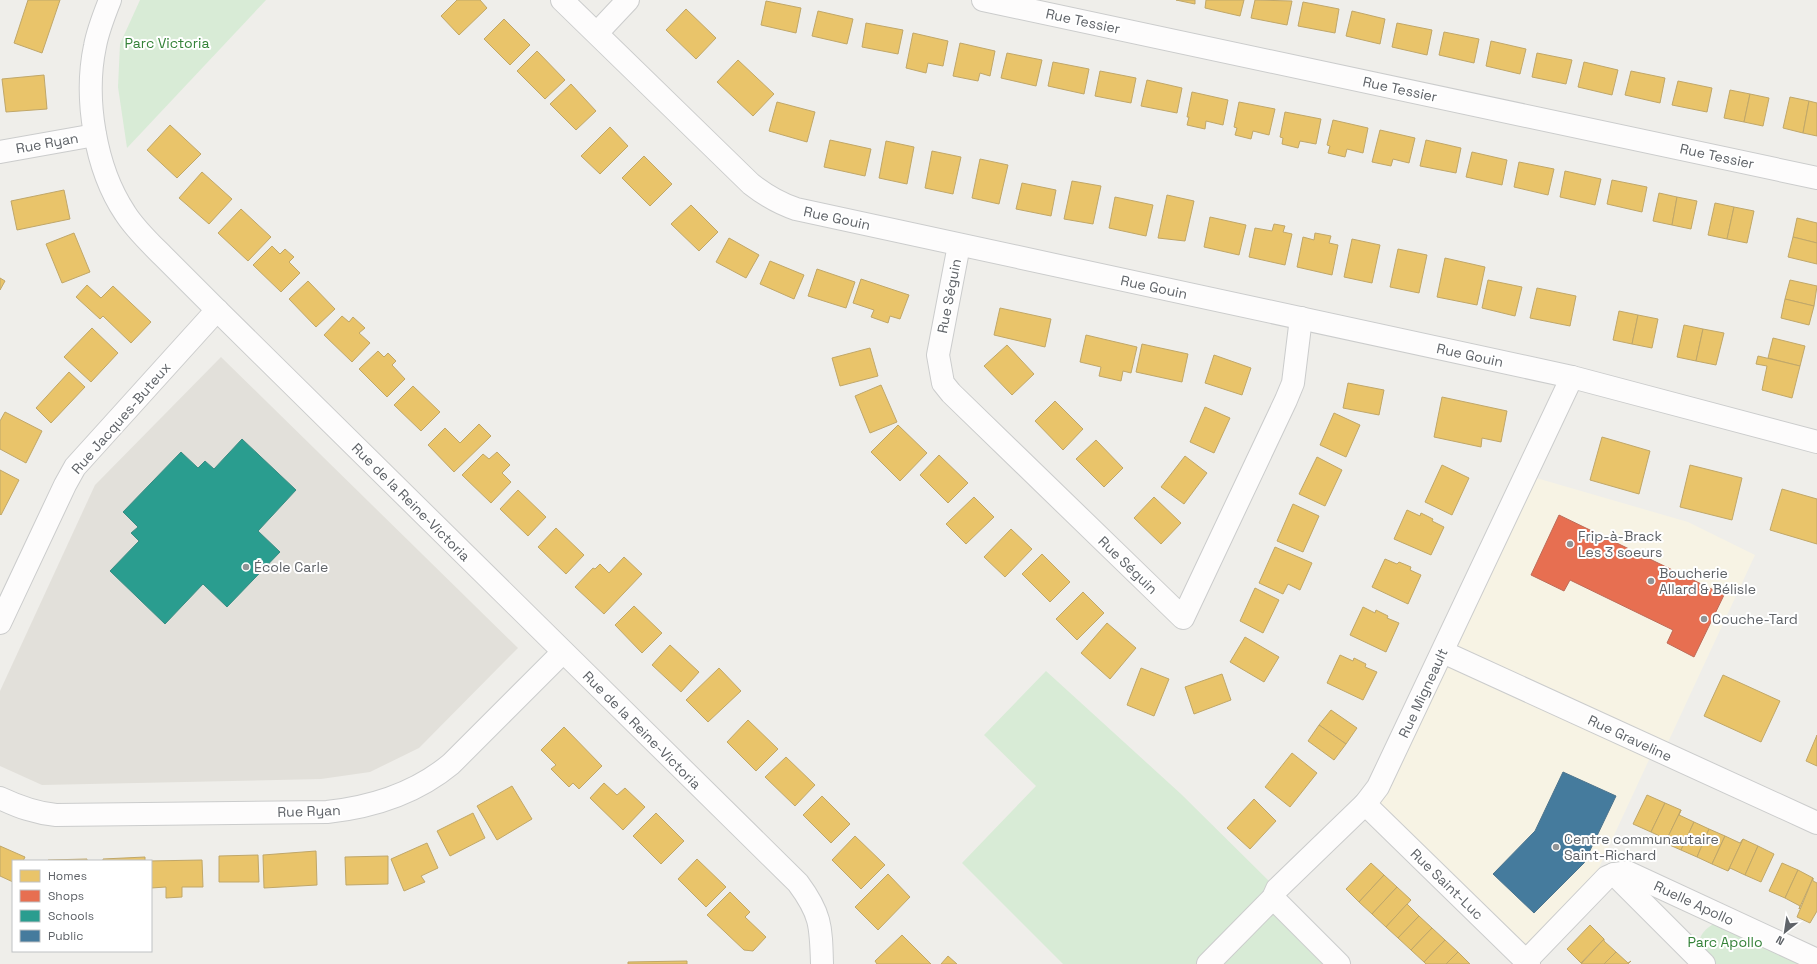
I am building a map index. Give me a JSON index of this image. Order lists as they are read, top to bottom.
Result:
{
  "streets": {
    "street": [
      "Rue Tessier",
      "Rue Ryan",
      "Rue Gouin",
      "Rue Séguin",
      "Rue Jacques-Buteux",
      "Rue de la Reine-Victoria",
      "Rue Migneault",
      "Rue Graveline",
      "Rue Saint-Luc",
      "Ruelle Apollo"
    ]
  },
  "crossings": [
    ["Rue Ryan", "Rue de la Reine-Victoria"],
    ["Rue Gouin", "Rue Séguin"],
    ["Rue Gouin", "Rue Migneault"],
    ["Rue Jacques-Buteux", "Rue de la Reine-Victoria"],
    ["Rue Migneault", "Rue Graveline"],
    ["Rue Migneault", "Rue Saint-Luc"]
  ],
  "parks": ["Parc Victoria", "Parc Apollo"],
  "places": [
    "Frip-à-Brack Les 3 soeurs",
    "École Carle",
    "Boucherie Allard & Bélisle",
    "Couche-Tard",
    "Centre communautaire Saint-Richard"
  ],
  "legend": [
    "Homes",
    "Shops",
    "Schools",
    "Public"
  ],
  "north": "bottom left"
}
